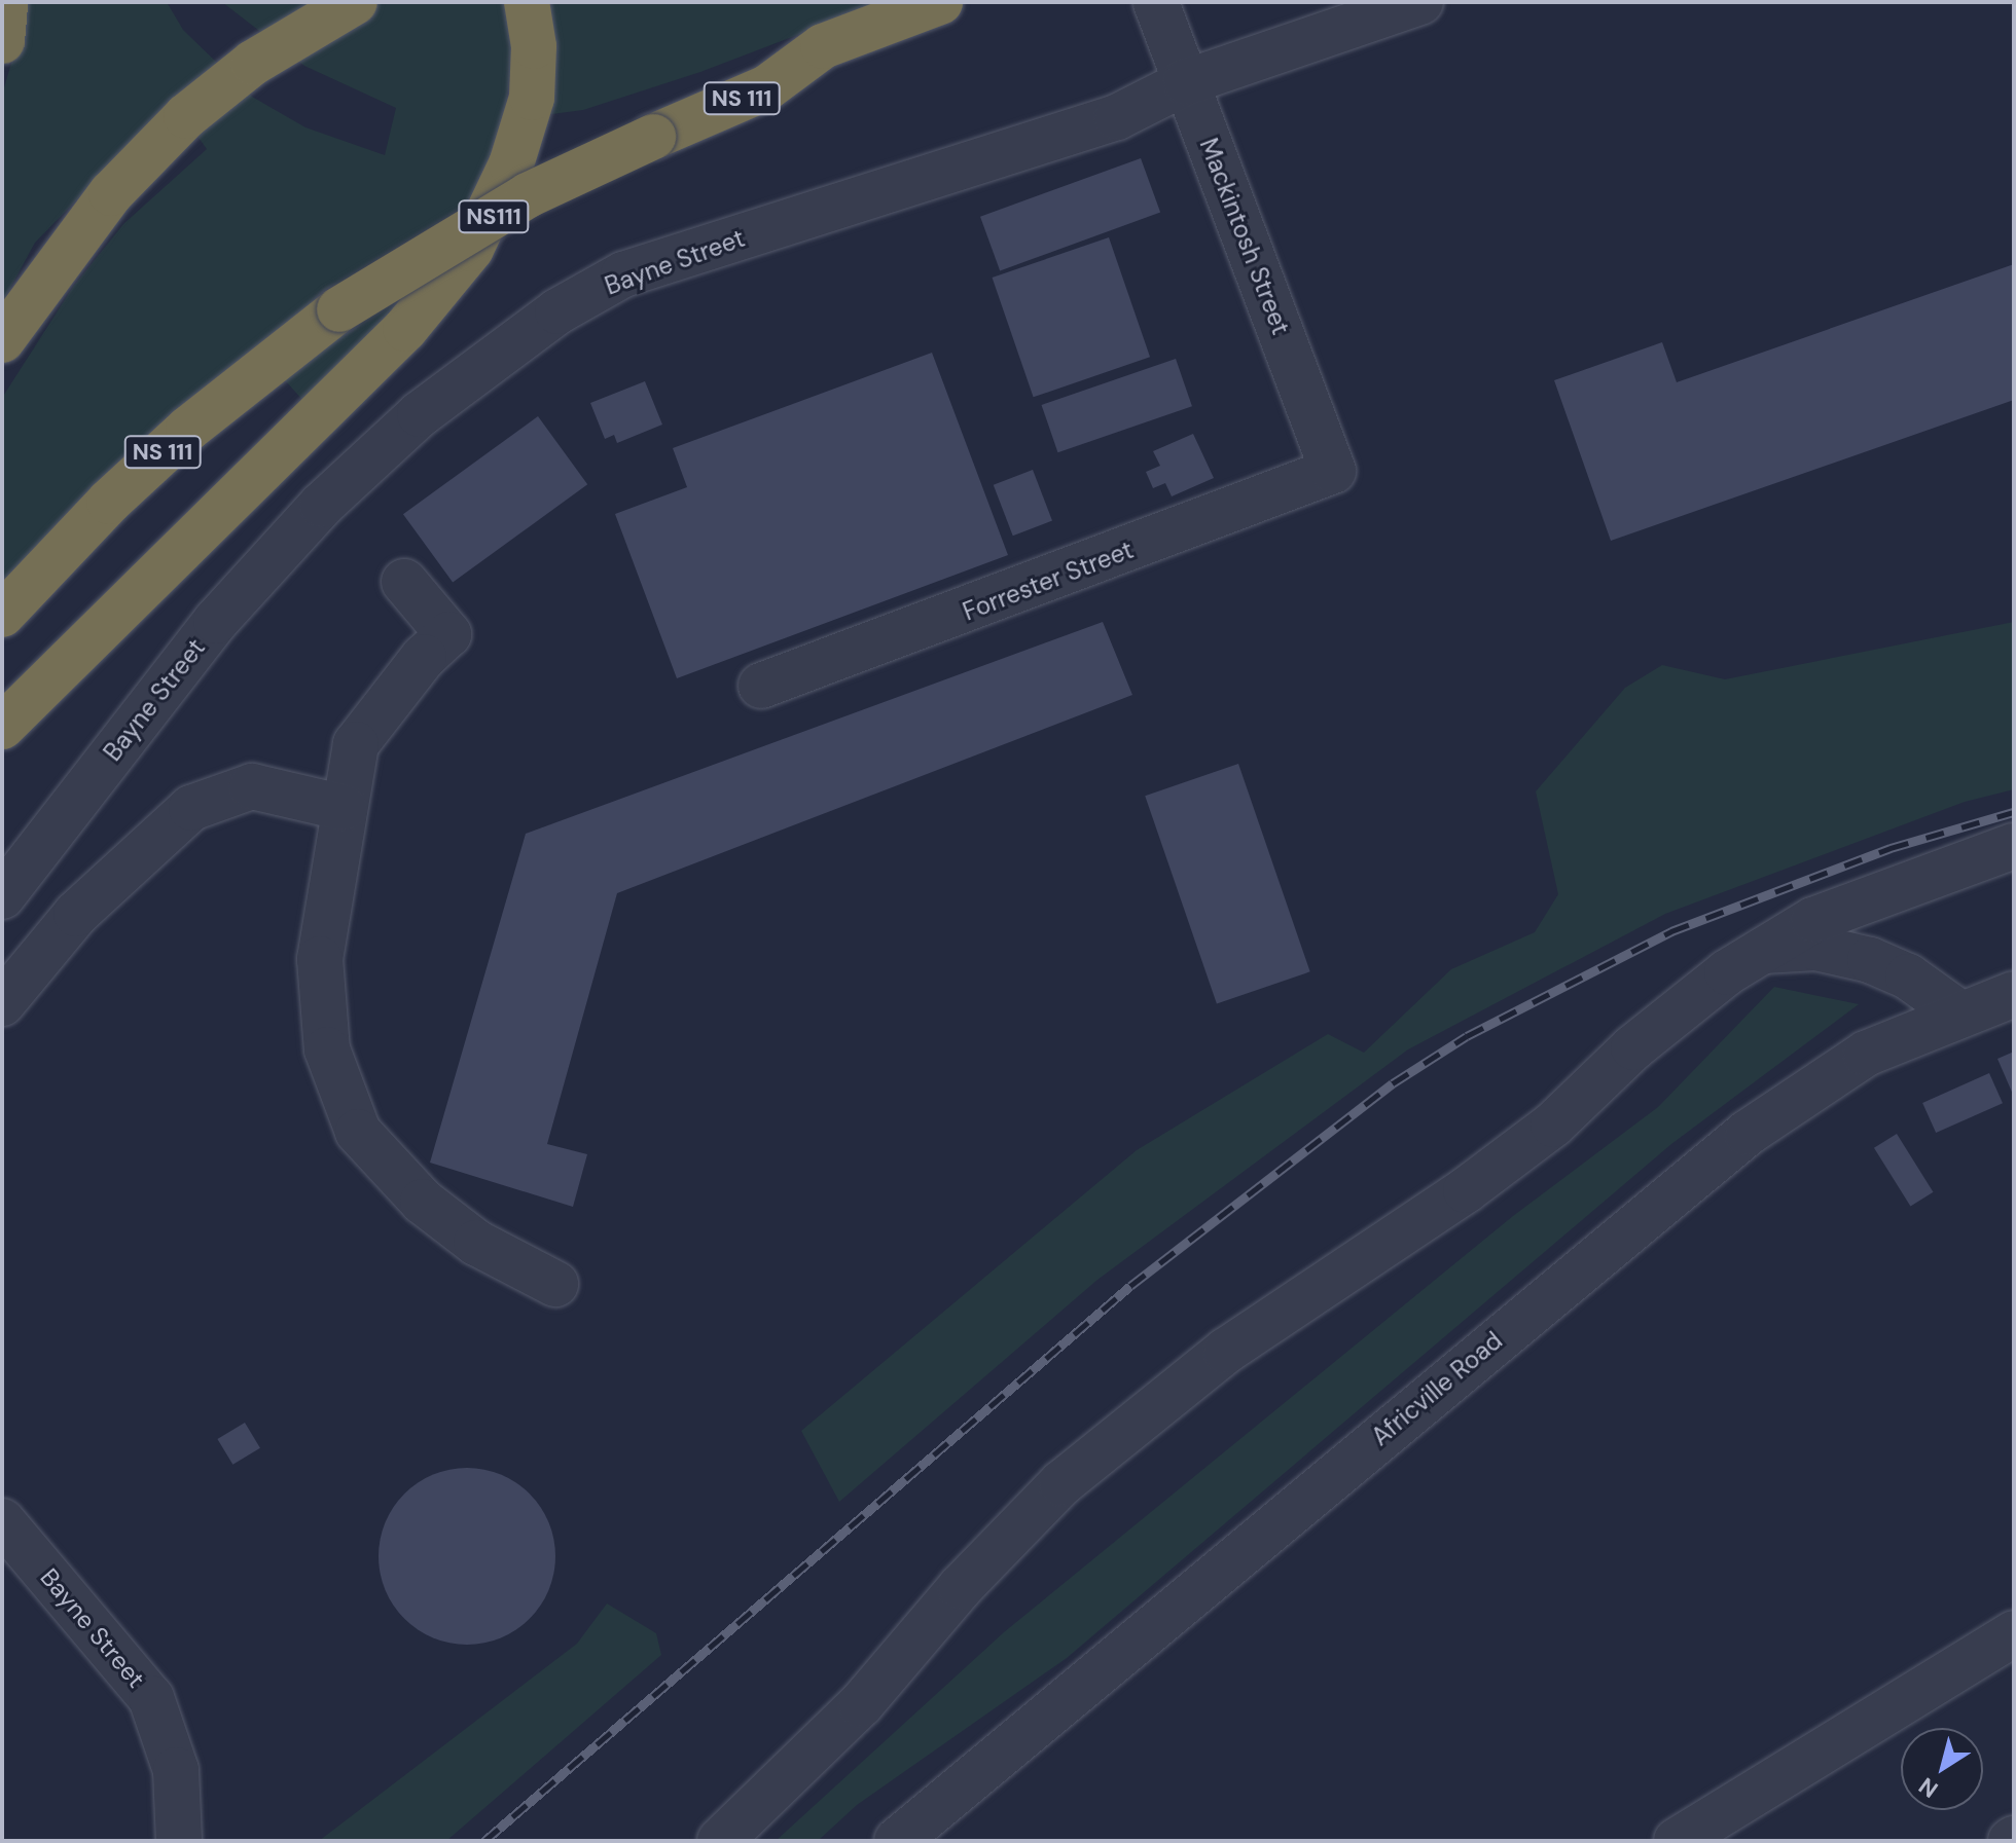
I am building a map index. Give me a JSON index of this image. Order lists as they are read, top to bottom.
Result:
{
  "streets": {
    "highway": ["NS 111", "NS111"],
    "street": [
      "Mackintosh Street",
      "Bayne Street",
      "Forrester Street",
      "Africville Road"
    ]
  },
  "crossings": [
    ["NS 111", "NS111"],
    ["Mackintosh Street", "Bayne Street"],
    ["Mackintosh Street", "Forrester Street"]
  ],
  "north": "bottom left"
}
